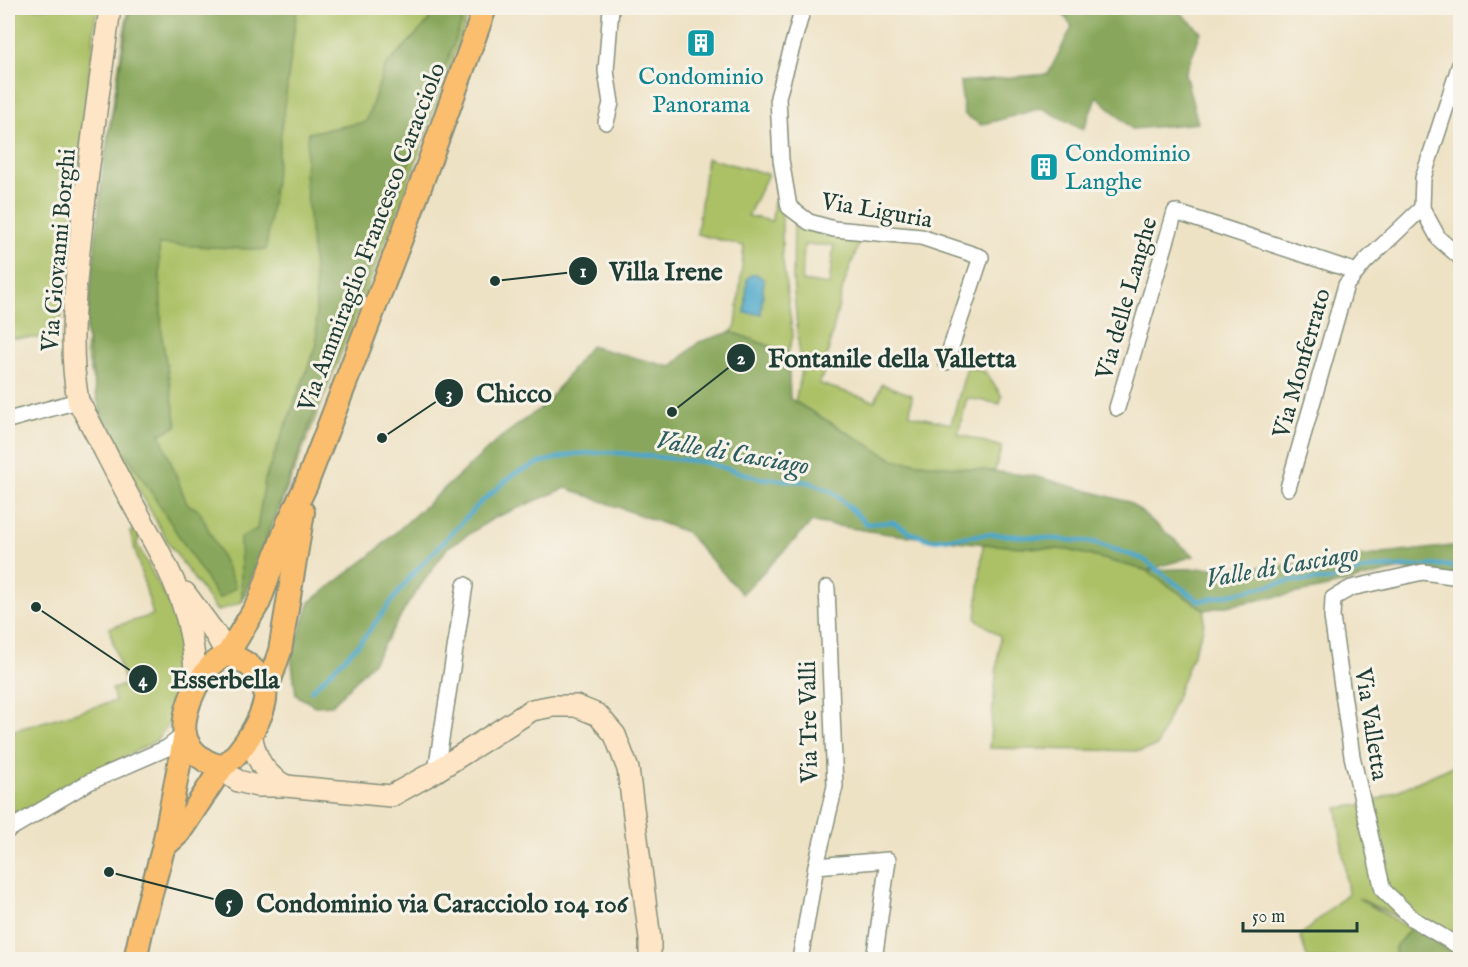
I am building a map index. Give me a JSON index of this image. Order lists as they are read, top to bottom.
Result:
{
  "streets": {
    "main road": ["Via Ammiraglio Francesco Caracciolo", "Via Giovanni Borghi"],
    "street": [
      "Via Liguria",
      "Via delle Langhe",
      "Via Monferrato",
      "Via Tre Valli",
      "Via Valletta"
    ]
  },
  "crossings": [
    ["Via Ammiraglio Francesco Caracciolo", "Via Giovanni Borghi"],
    ["Via delle Langhe", "Via Monferrato"]
  ],
  "water": ["Valle di Casciago"],
  "places": {
    "building": ["Condominio Panorama", "Condominio Langhe"],
    "other": [
      "Villa Irene",
      "Fontanile della Valletta",
      "Chicco",
      "Esserbella",
      "Condominio via Caracciolo 104 106"
    ]
  },
  "scale_bar": "50 m"
}
